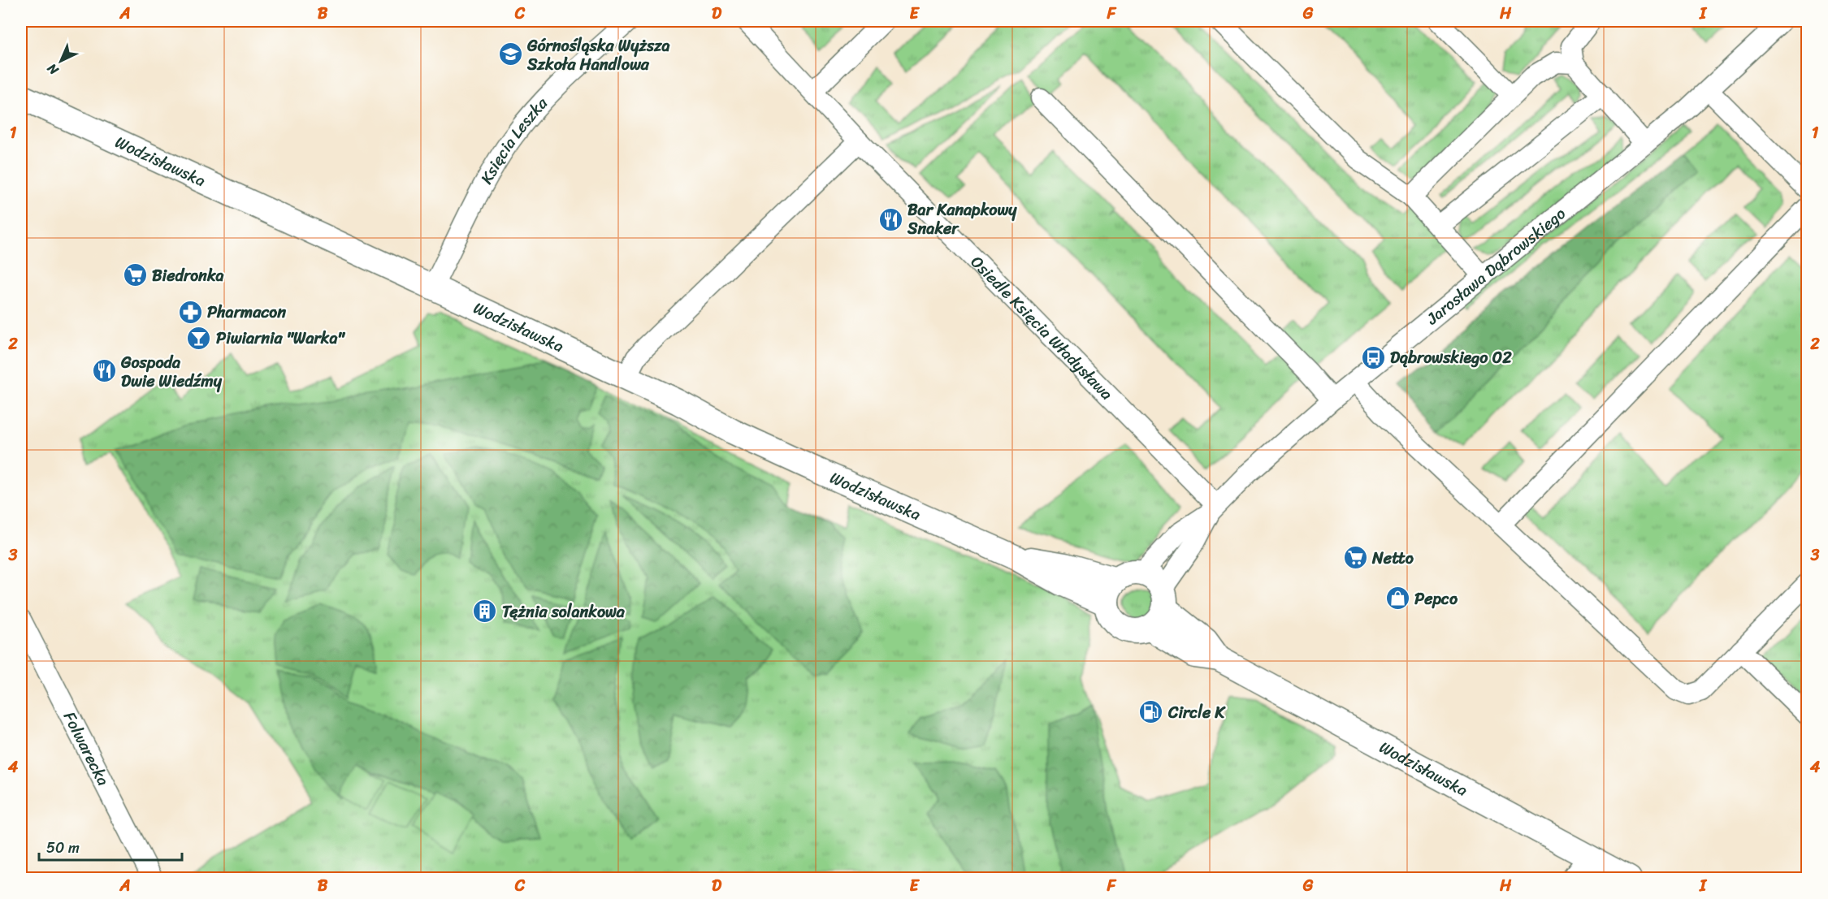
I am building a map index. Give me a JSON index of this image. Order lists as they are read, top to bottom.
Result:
{
  "streets": {
    "street": [
      "Księcia Leszka",
      "Wodzisławska",
      "Jarosława Dąbrowskiego",
      "Osiedle Księcia Władysława",
      "Folwarecka"
    ]
  },
  "crossings": [
    ["Księcia Leszka", "Wodzisławska"],
    ["Wodzisławska", "Jarosława Dąbrowskiego"],
    ["Jarosława Dąbrowskiego", "Osiedle Księcia Władysława"]
  ],
  "places": {
    "school or university": ["Górnośląska Wyższa Szkoła Handlowa"],
    "restaurant": ["Bar Kanapkowy Snaker", "Gospoda Dwie Wiedźmy"],
    "supermarket": ["Biedronka", "Netto"],
    "pharmacy": ["Pharmacon"],
    "bar": ["Piwiarnia \"Warka\""],
    "bus stop": ["Dąbrowskiego 02"],
    "shop": ["Pepco"],
    "building": ["Tężnia solankowa"],
    "fuel station": ["Circle K"]
  },
  "scale_bar": "50 m",
  "north": "bottom left",
  "grid": {
    "columns": [
      "A",
      "B",
      "C",
      "D",
      "E",
      "F",
      "G",
      "H",
      "I"
    ],
    "rows": [
      "1",
      "2",
      "3",
      "4"
    ]
  }
}
